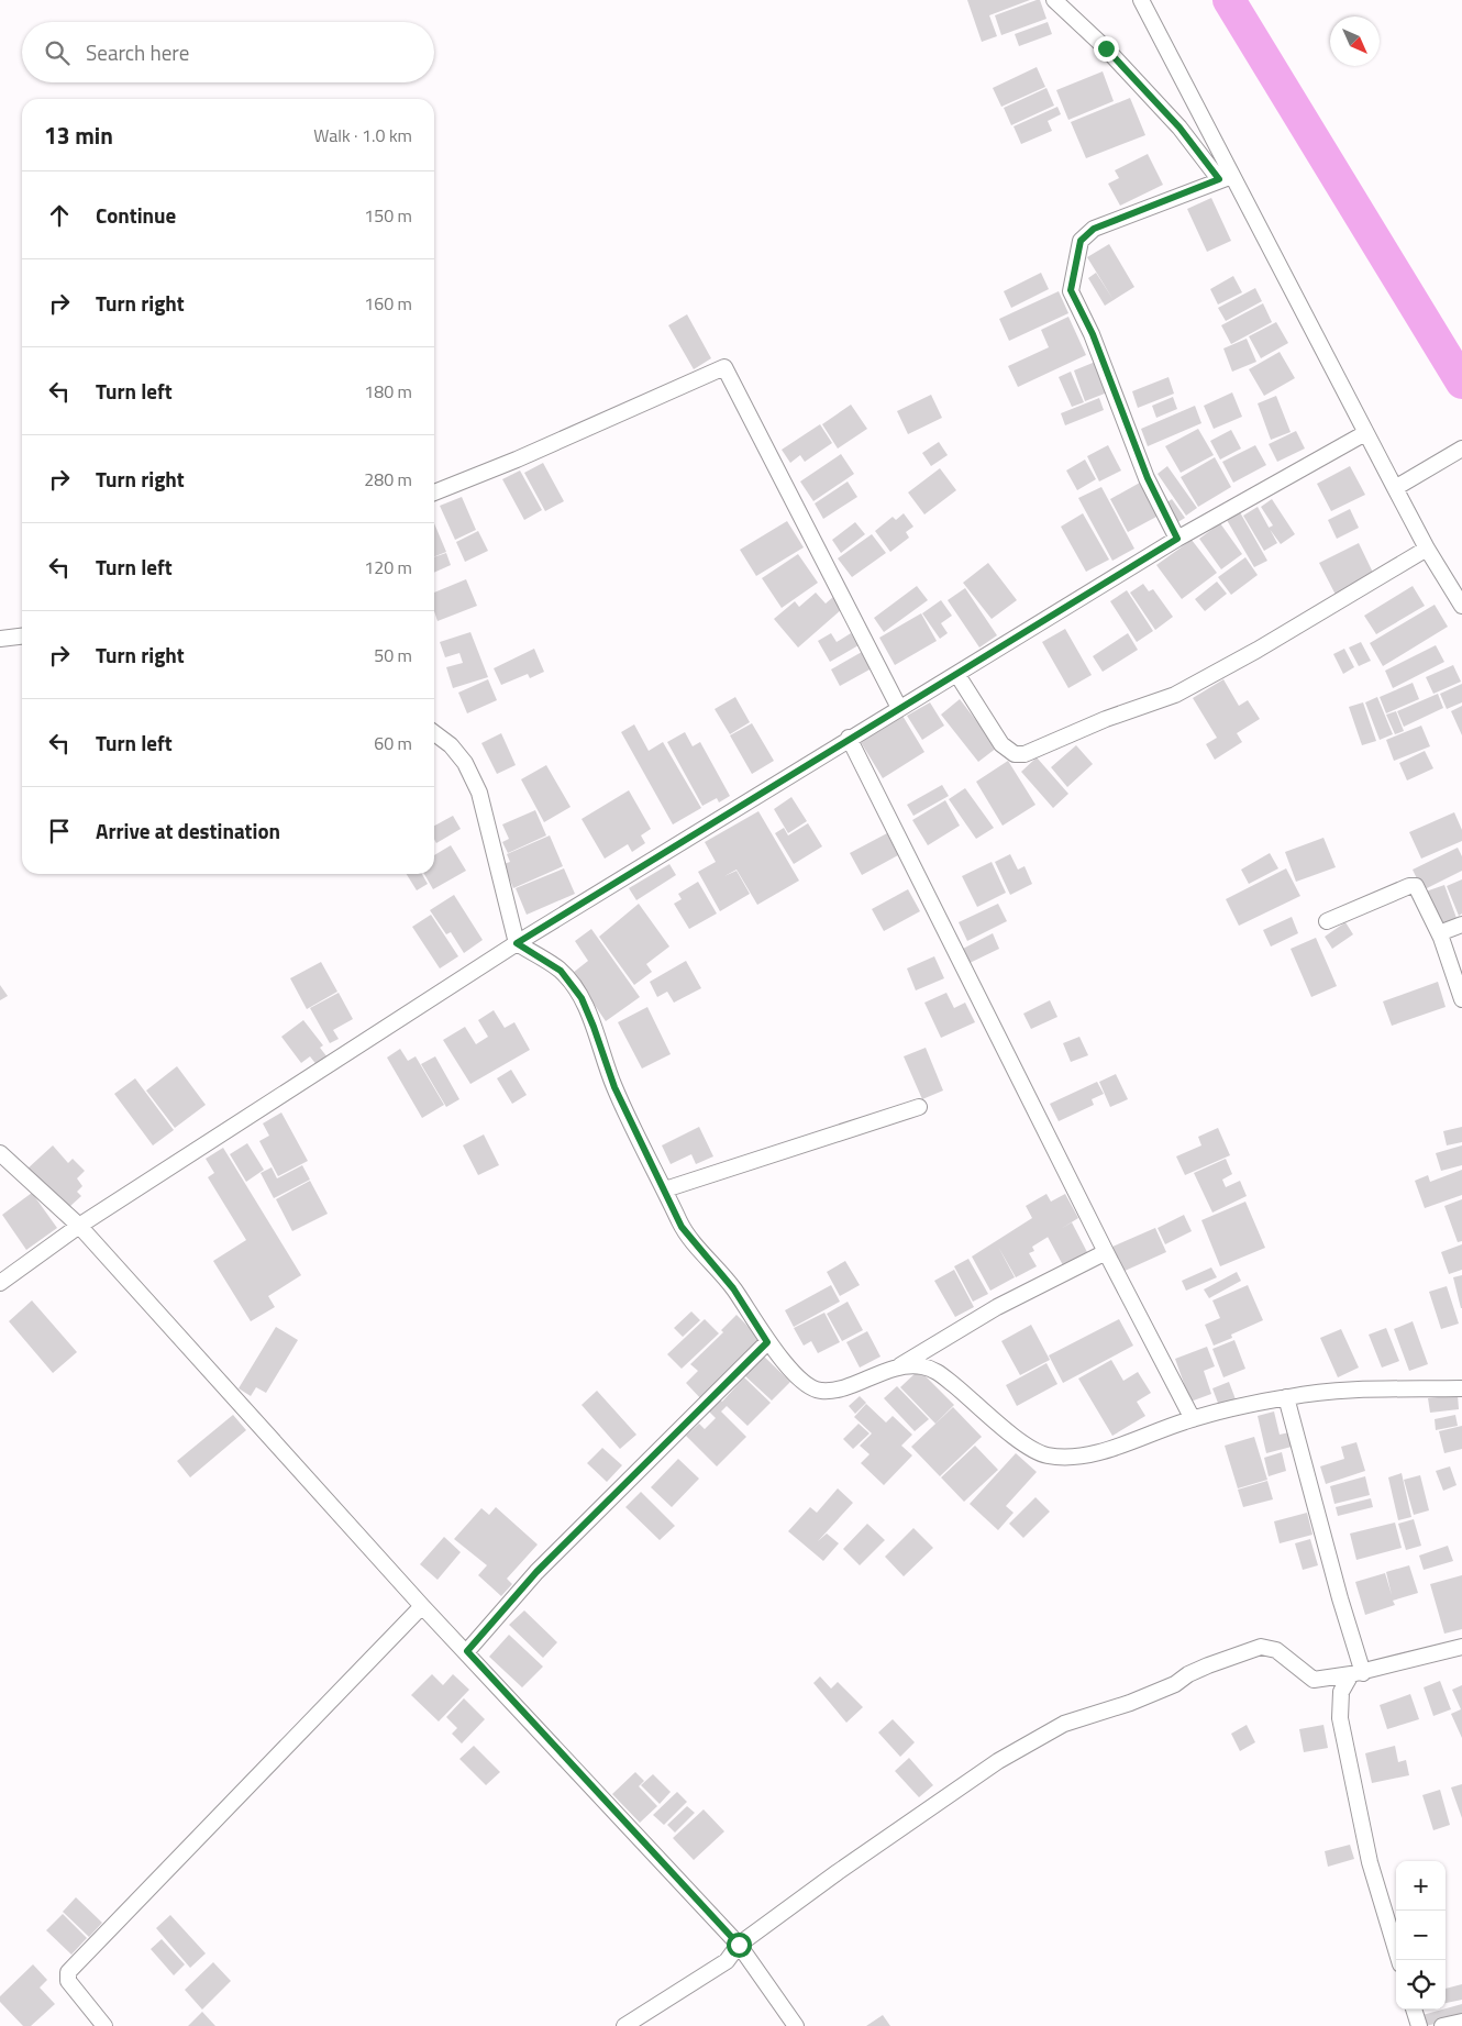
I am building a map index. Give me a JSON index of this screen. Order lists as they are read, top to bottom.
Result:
{
  "north": "bottom right",
  "page": {
    "search": "Search here",
    "heading": ["13 min", "Walk · 1.0 km"],
    "list": [
      ["Continue", "150 m"],
      ["Turn right", "160 m"],
      ["Turn left", "180 m"],
      ["Turn right", "280 m"],
      ["Turn left", "120 m"],
      ["Turn right", "50 m"],
      ["Turn left", "60 m"],
      "Arrive at destination"
    ],
    "map_buttons": ["+", "−"]
  }
}
